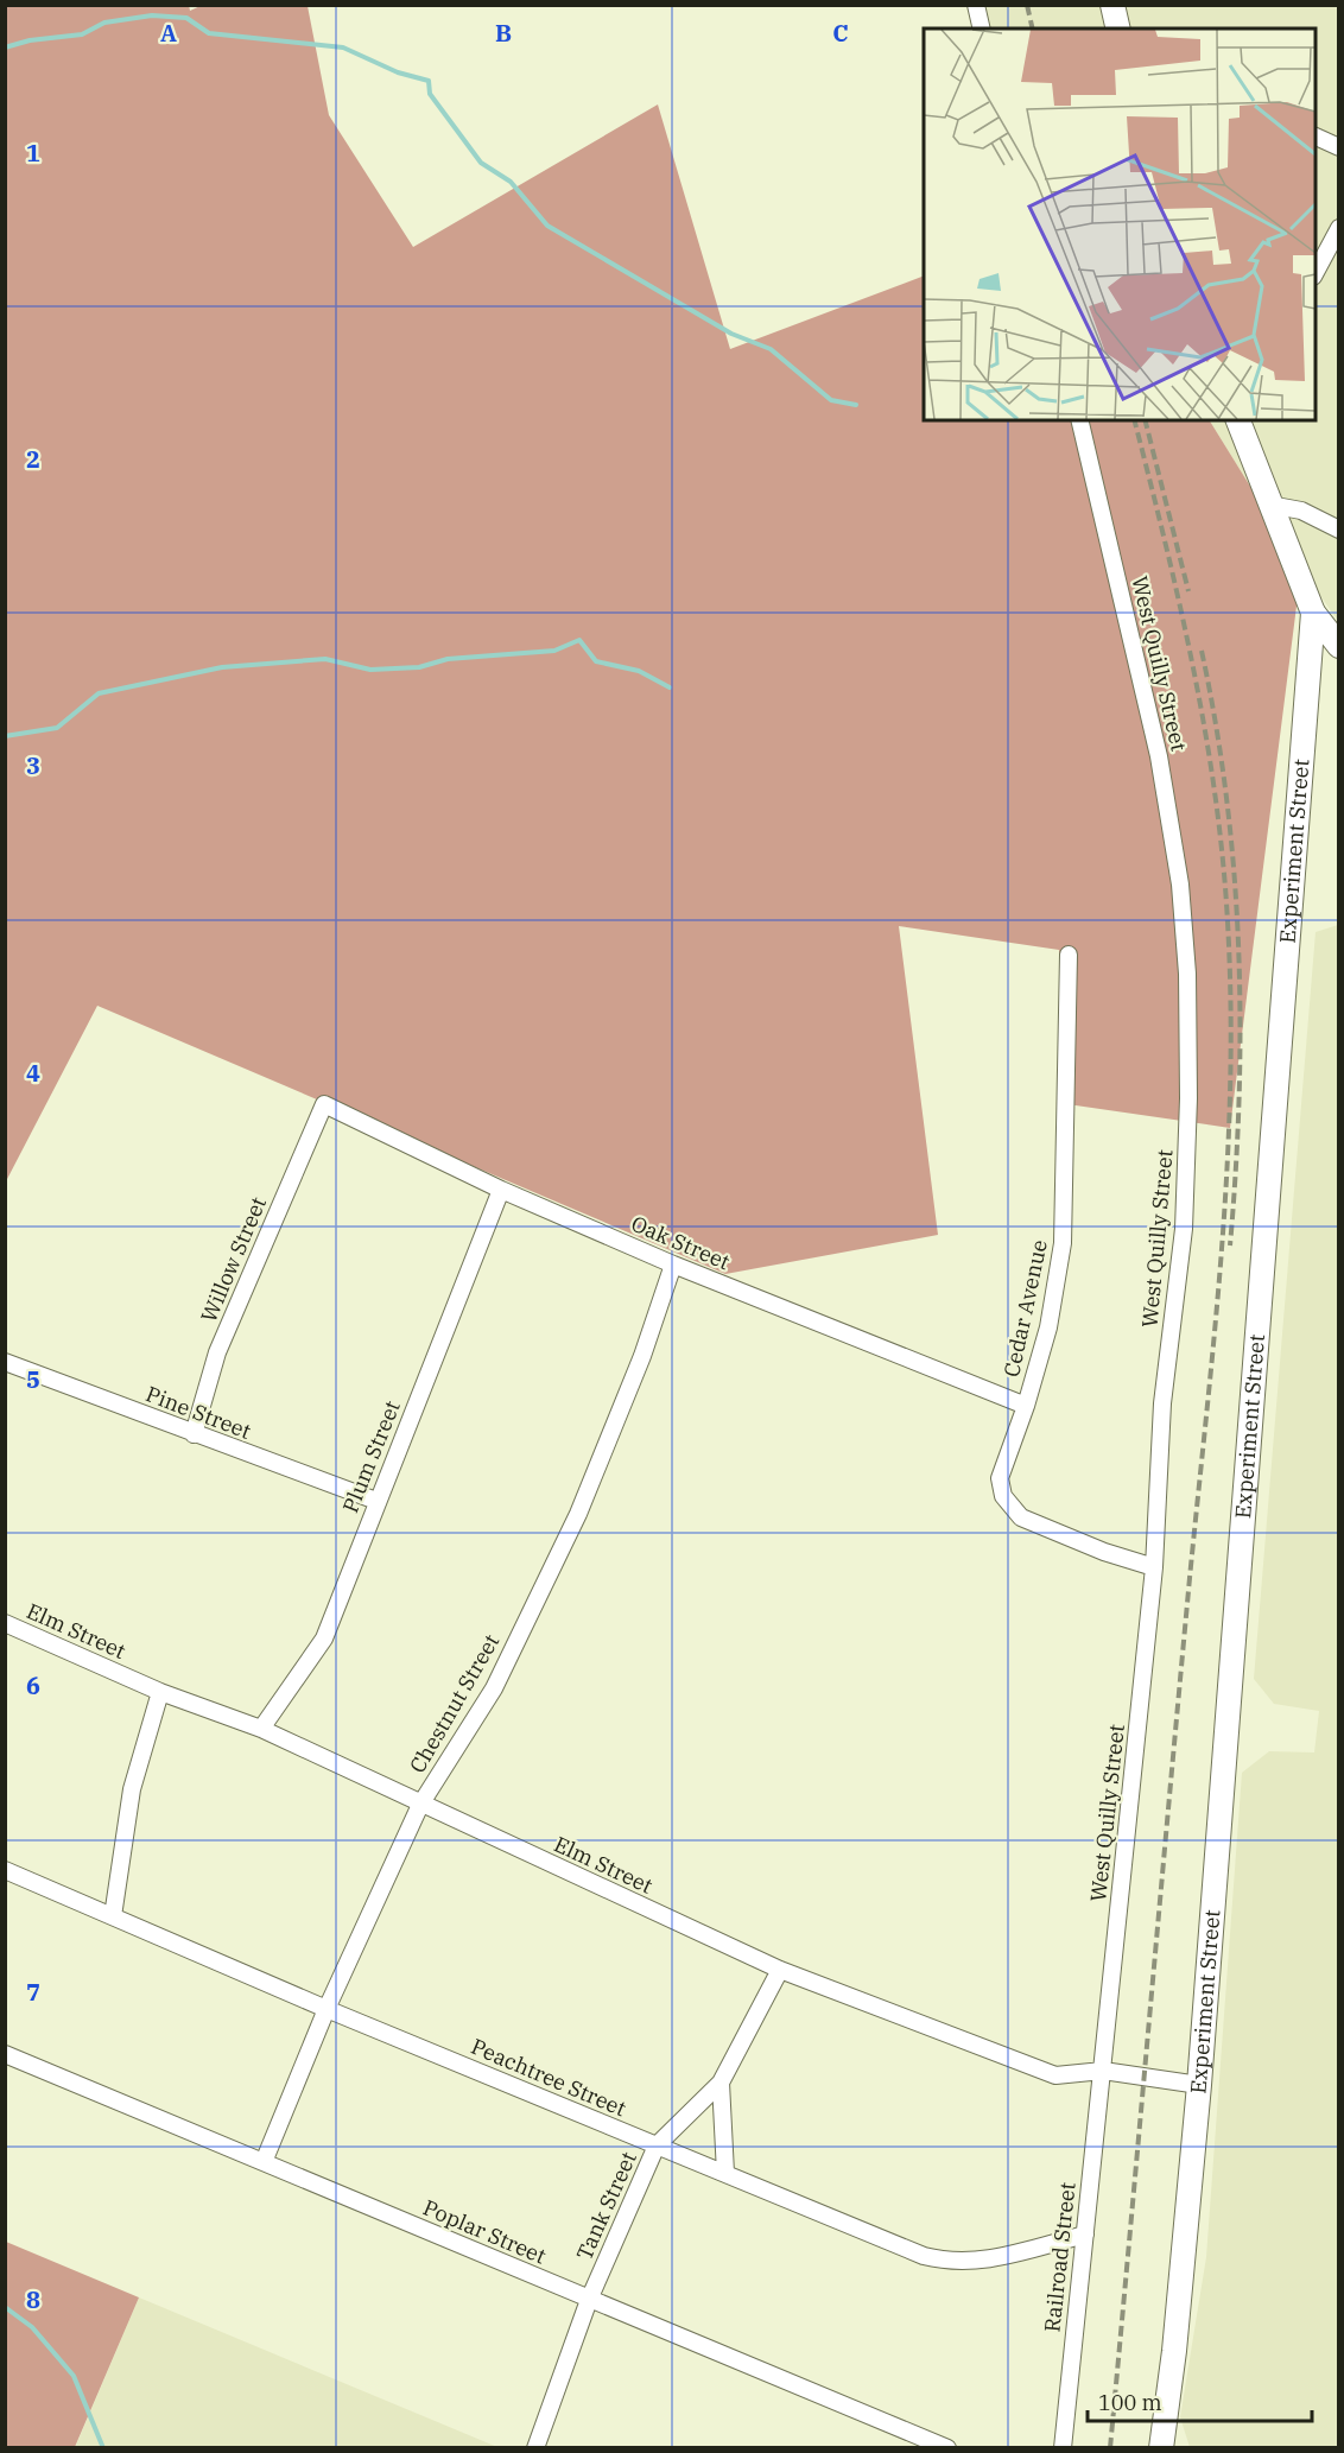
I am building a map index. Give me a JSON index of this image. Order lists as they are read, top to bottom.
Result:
{
  "streets": {
    "main road": ["Experiment Street"],
    "street": [
      "West Quilly Street",
      "Oak Street",
      "Willow Street",
      "Cedar Avenue",
      "Pine Street",
      "Plum Street",
      "Elm Street",
      "Chestnut Street",
      "Peachtree Street",
      "Tank Street",
      "Poplar Street",
      "Railroad Street"
    ]
  },
  "crossings": [
    ["West Quilly Street", "Cedar Avenue"],
    ["West Quilly Street", "Elm Street"],
    ["West Quilly Street", "Railroad Street"],
    ["Experiment Street", "Elm Street"],
    ["Oak Street", "Willow Street"],
    ["Oak Street", "Cedar Avenue"],
    ["Oak Street", "Plum Street"],
    ["Oak Street", "Chestnut Street"],
    ["Willow Street", "Pine Street"],
    ["Pine Street", "Plum Street"],
    ["Plum Street", "Elm Street"],
    ["Elm Street", "Chestnut Street"],
    ["Elm Street", "Tank Street"],
    ["Elm Street", "Railroad Street"],
    ["Chestnut Street", "Peachtree Street"],
    ["Chestnut Street", "Poplar Street"],
    ["Peachtree Street", "Tank Street"],
    ["Peachtree Street", "Railroad Street"],
    ["Tank Street", "Poplar Street"]
  ],
  "scale_bar": "100 m",
  "grid": {
    "columns": ["A", "B", "C"],
    "rows": [
      "1",
      "2",
      "3",
      "4",
      "5",
      "6",
      "7",
      "8"
    ]
  }
}
